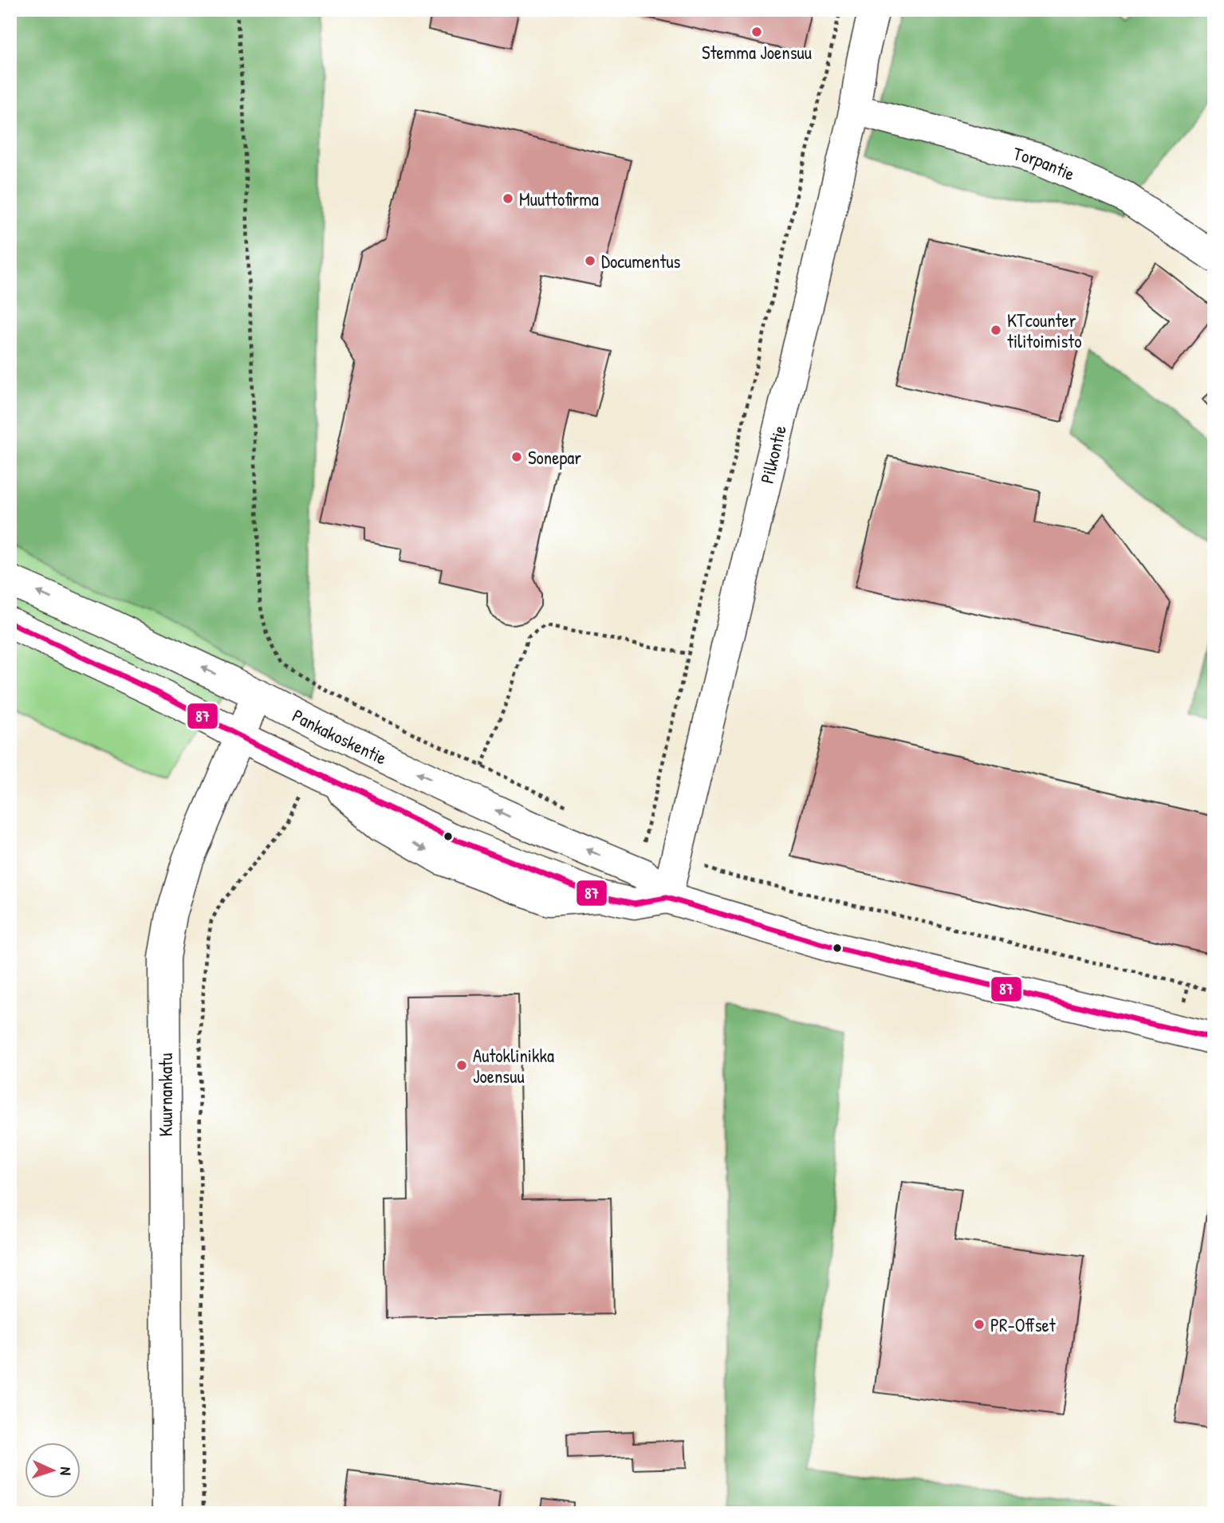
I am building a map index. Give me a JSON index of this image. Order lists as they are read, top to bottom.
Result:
{
  "streets": {
    "street": [
      "Torpantie",
      "Pilkontie",
      "Pankakoskentie",
      "Kuurnankatu"
    ]
  },
  "crossings": [
    ["Torpantie", "Pilkontie"],
    ["Pilkontie", "Pankakoskentie"],
    ["Pankakoskentie", "Kuurnankatu"]
  ],
  "places": [
    "Stemma Joensuu",
    "Muuttofirma",
    "Documentus",
    "KTcounter tilitoimisto",
    "Sonepar",
    "Autoklinikka Joensuu",
    "PR-Offset"
  ],
  "lines": ["transit line 87"],
  "north": "right"
}
